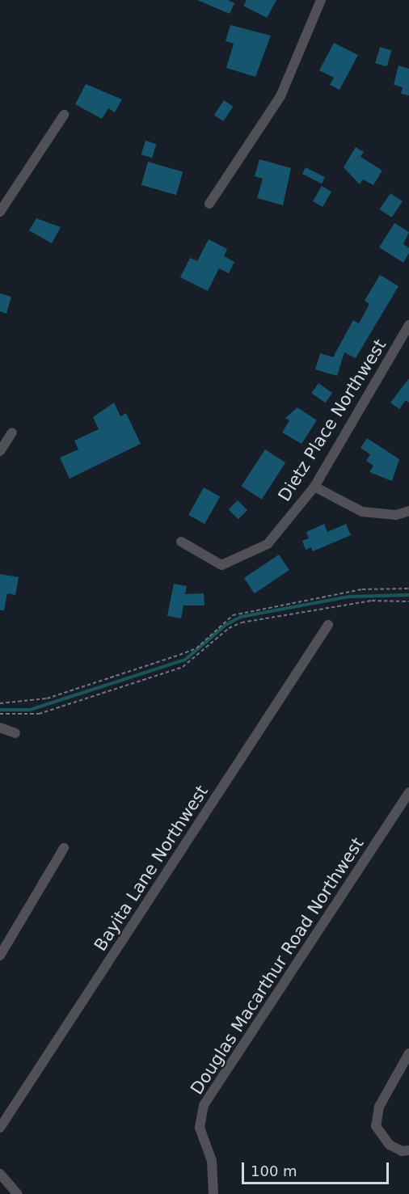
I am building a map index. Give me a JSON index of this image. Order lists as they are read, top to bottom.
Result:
{
  "streets": {
    "street": ["Dietz Place Northwest", "Bayita Lane Northwest", "Douglas Macarthur Road Northwest"]
  },
  "scale_bar": "100 m"
}
